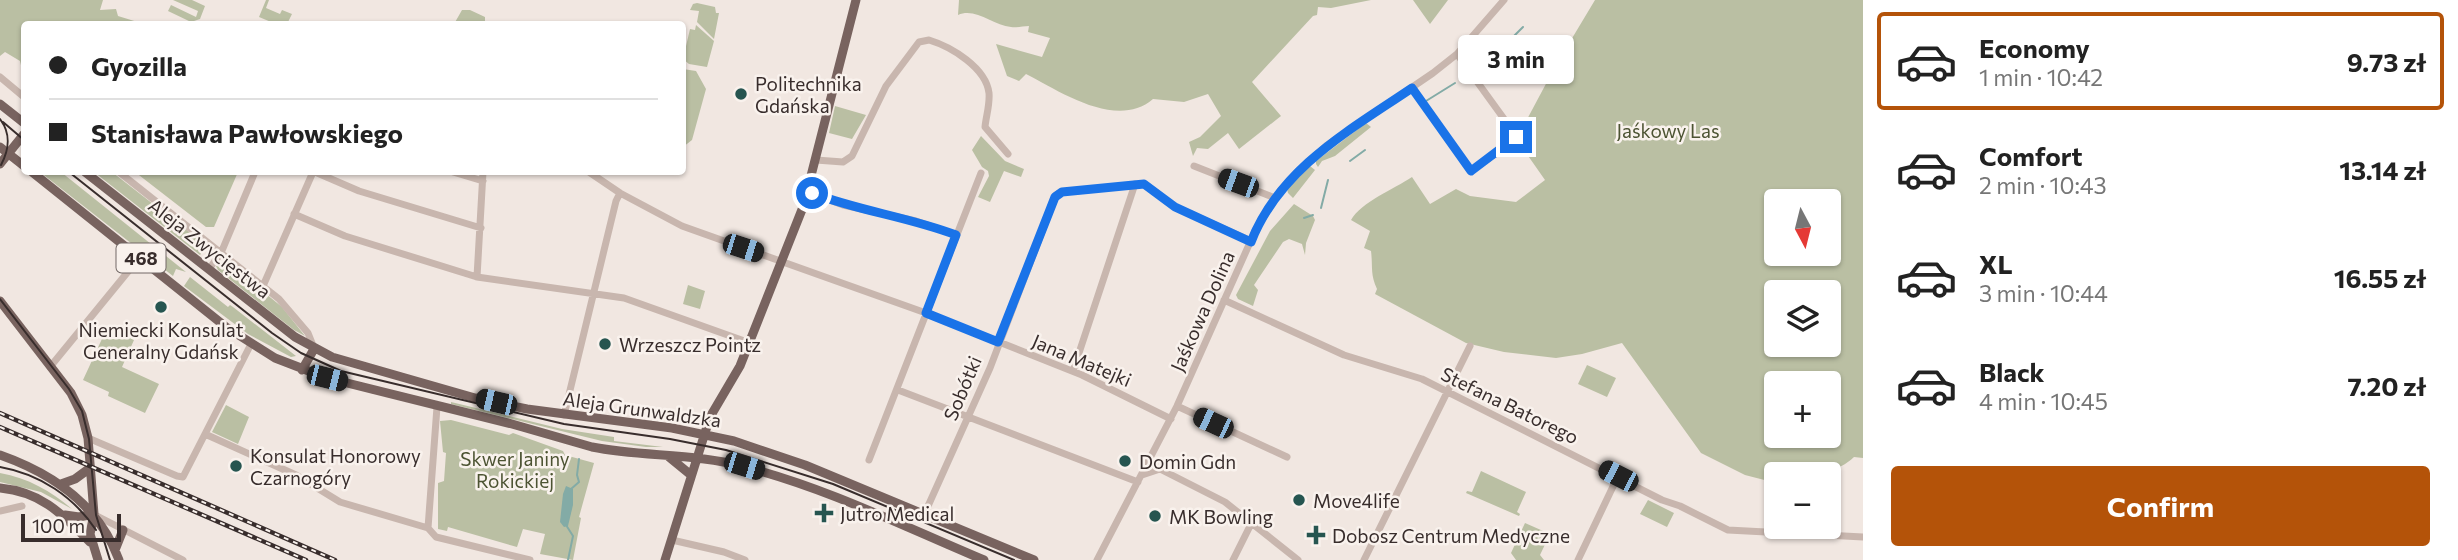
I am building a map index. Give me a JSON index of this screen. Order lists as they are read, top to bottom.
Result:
{
  "streets": {
    "main road": ["Aleja Zwycięstwa", "468", "Aleja Grunwaldzka"],
    "street": [
      "Jaśkowa Dolina",
      "Jana Matejki",
      "Sobótki",
      "Stefana Batorego"
    ]
  },
  "crossings": [
    ["Aleja Zwycięstwa", "Aleja Grunwaldzka"],
    ["468", "Aleja Grunwaldzka"],
    ["Jaśkowa Dolina", "Jana Matejki"],
    ["Jaśkowa Dolina", "Stefana Batorego"],
    ["Jana Matejki", "Sobótki"],
    ["Sobótki", "Aleja Grunwaldzka"]
  ],
  "parks": ["Jaśkowy Las", "Skwer Janiny Rokickiej"],
  "places": {
    "other": [
      "Politechnika Gdańska",
      "Niemiecki Konsulat Generalny Gdańsk",
      "Wrzeszcz Pointz",
      "Domin Gdn",
      "Konsulat Honorowy Czarnogóry",
      "Move4life",
      "MK Bowling"
    ],
    "health": ["Jutro Medical", "Dobosz Centrum Medyczne"]
  },
  "scale_bar": "100 m",
  "north": "bottom",
  "page": {
    "list": [
      {
        "name": "Economy",
        "note": "1 min · 10:42",
        "value": "9.73 zł"
      },
      {
        "name": "Comfort",
        "note": "2 min · 10:43",
        "value": "13.14 zł"
      },
      {
        "name": "XL",
        "note": "3 min · 10:44",
        "value": "16.55 zł"
      },
      {
        "name": "Black",
        "note": "4 min · 10:45",
        "value": "7.20 zł"
      }
    ],
    "banner": ["Gyozilla", "Stanisława Pawłowskiego"],
    "bubble": "3 min",
    "map_buttons": ["+", "−"],
    "buttons": "Confirm",
    "scale": "100 m"
  }
}
